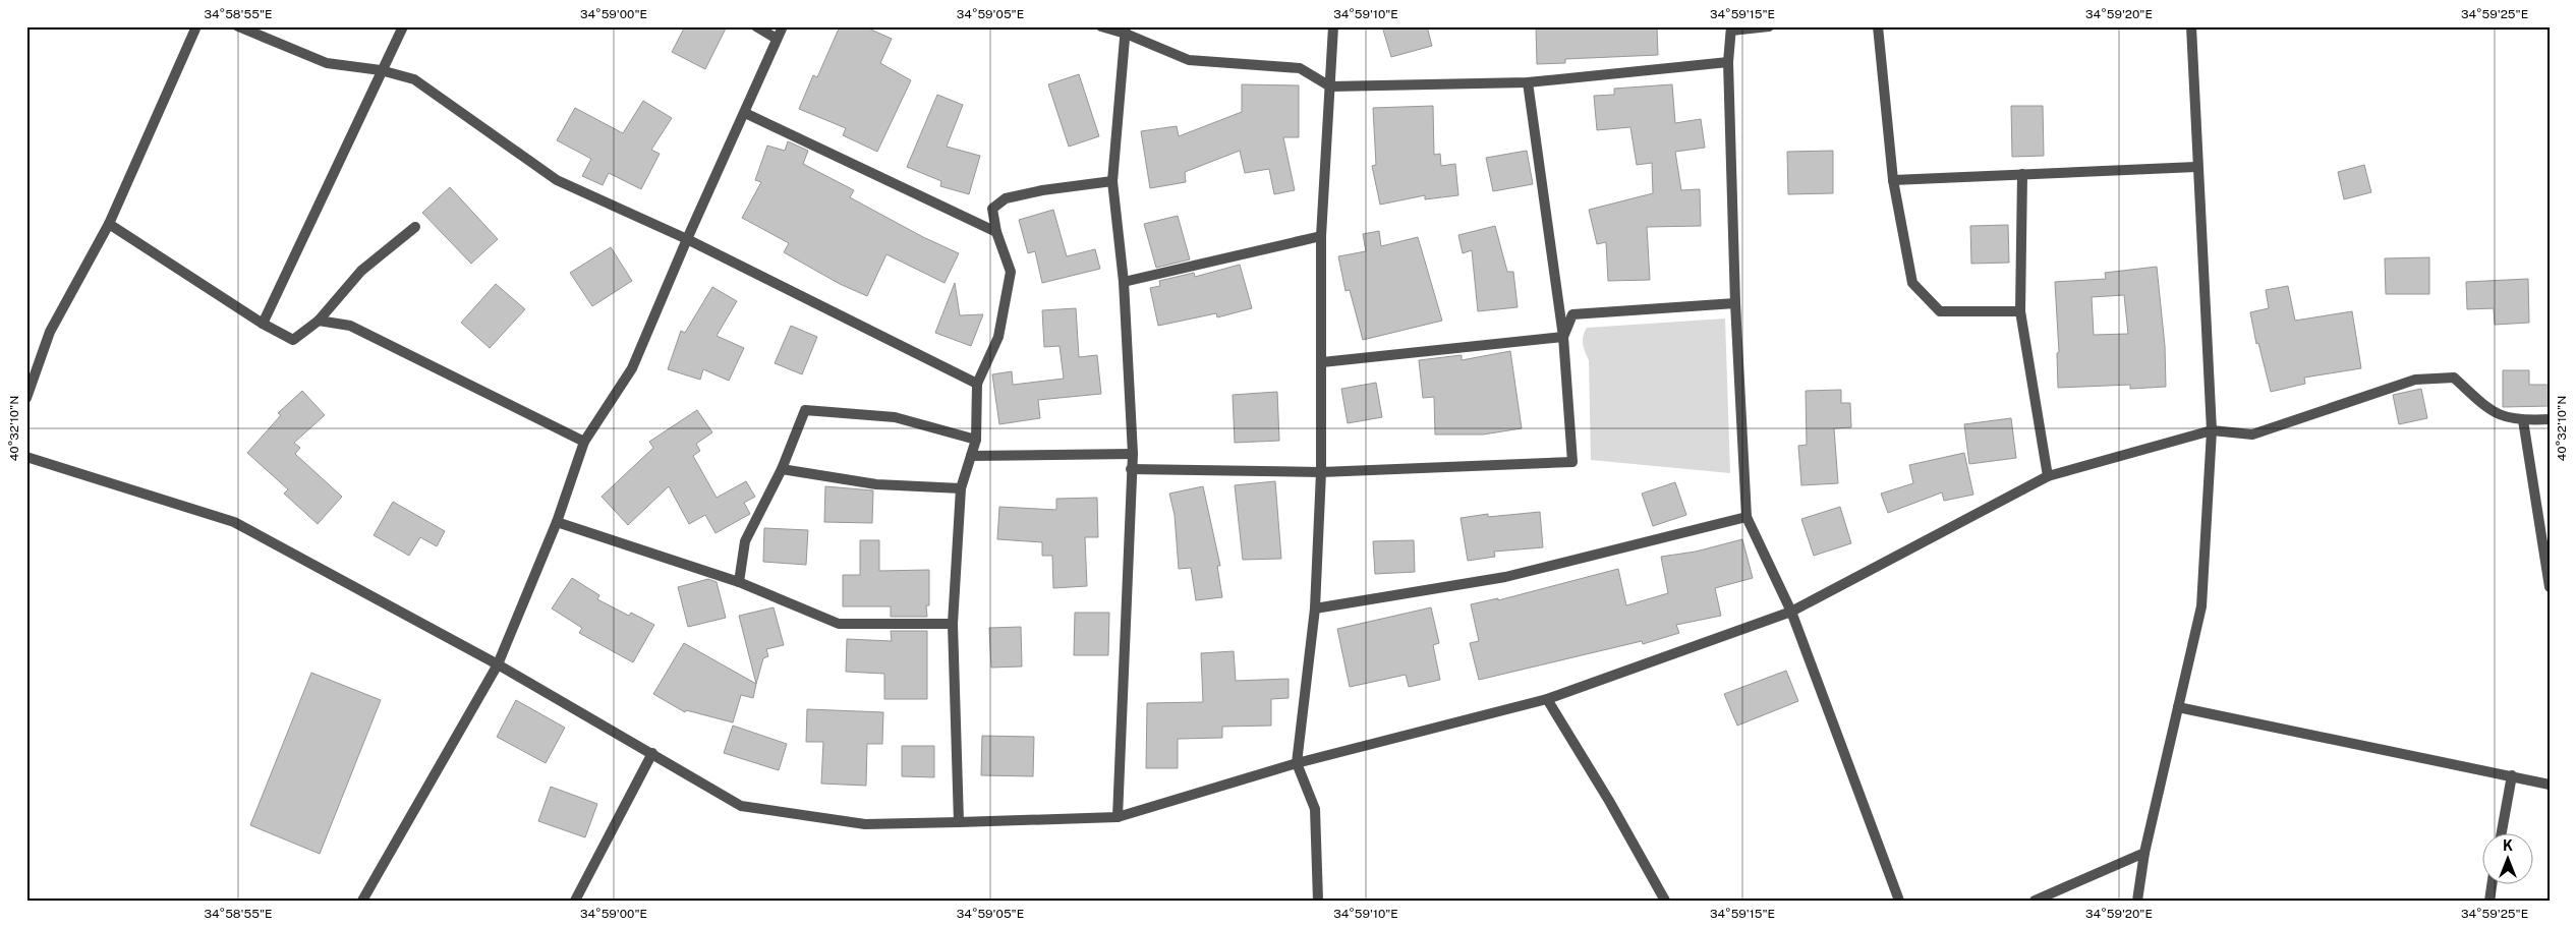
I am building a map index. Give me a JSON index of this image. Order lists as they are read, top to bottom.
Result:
{
  "north": "top",
  "coordinates": [
    "34°58'55\"E",
    "34°59'00\"E",
    "34°59'05\"E",
    "34°59'10\"E",
    "34°59'15\"E",
    "34°59'20\"E",
    "34°59'25\"E",
    "40°32'10\"N"
  ]
}
